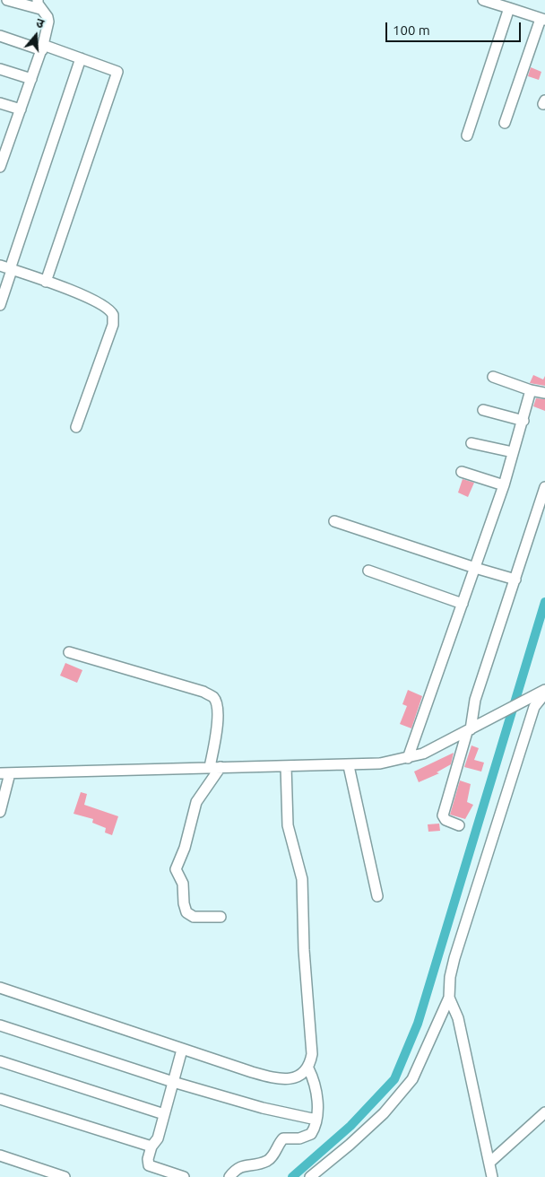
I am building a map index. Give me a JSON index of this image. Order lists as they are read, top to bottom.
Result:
{
  "scale_bar": "100 m",
  "north": "top"
}
